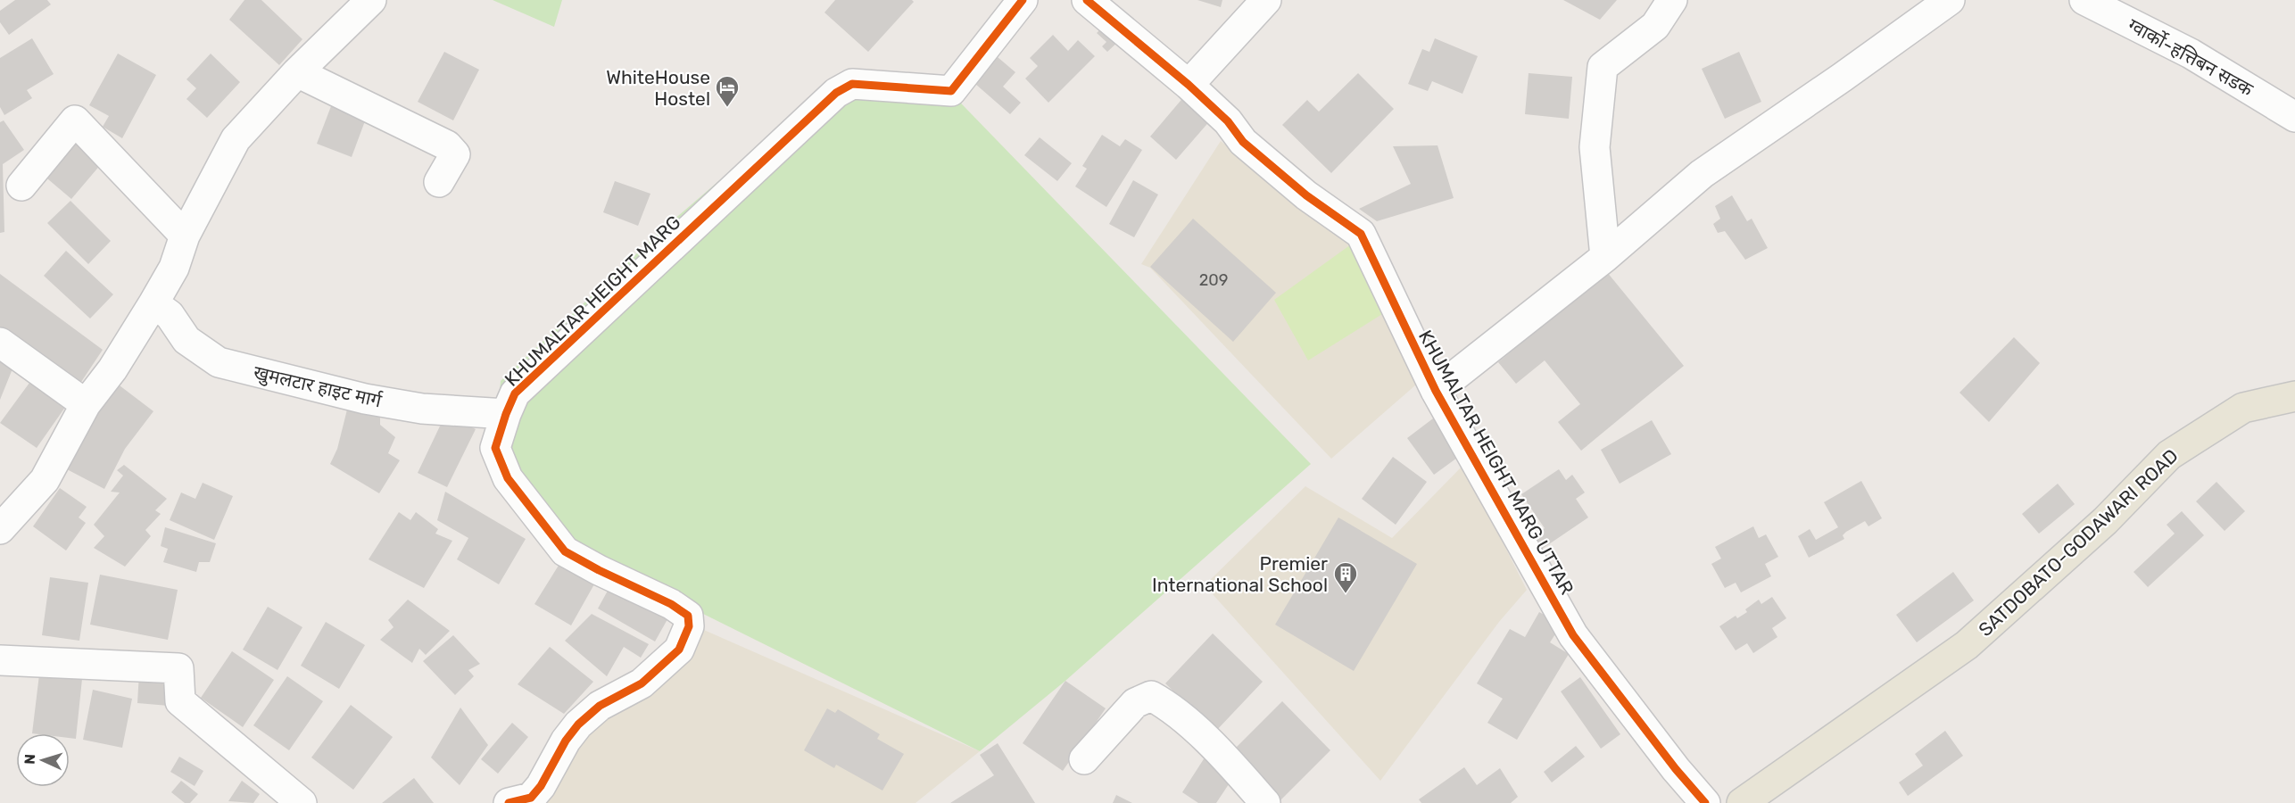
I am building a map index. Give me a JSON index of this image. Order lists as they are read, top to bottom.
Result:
{
  "streets": {
    "main road": ["SATDOBATO-GODAWARI ROAD"],
    "street": [
      "ग्वार्को-हत्तिबन सडक",
      "KHUMALTAR HEIGHT MARG",
      "खुमलटार हाइट मार्ग",
      "KHUMALTAR HEIGHT MARG UTTAR"
    ]
  },
  "crossings": [
    ["KHUMALTAR HEIGHT MARG", "खुमलटार हाइट मार्ग"]
  ],
  "places": {
    "hotel": ["WhiteHouse Hostel"],
    "building": ["Premier International School"]
  },
  "house_numbers": ["209"],
  "north": "left"
}
